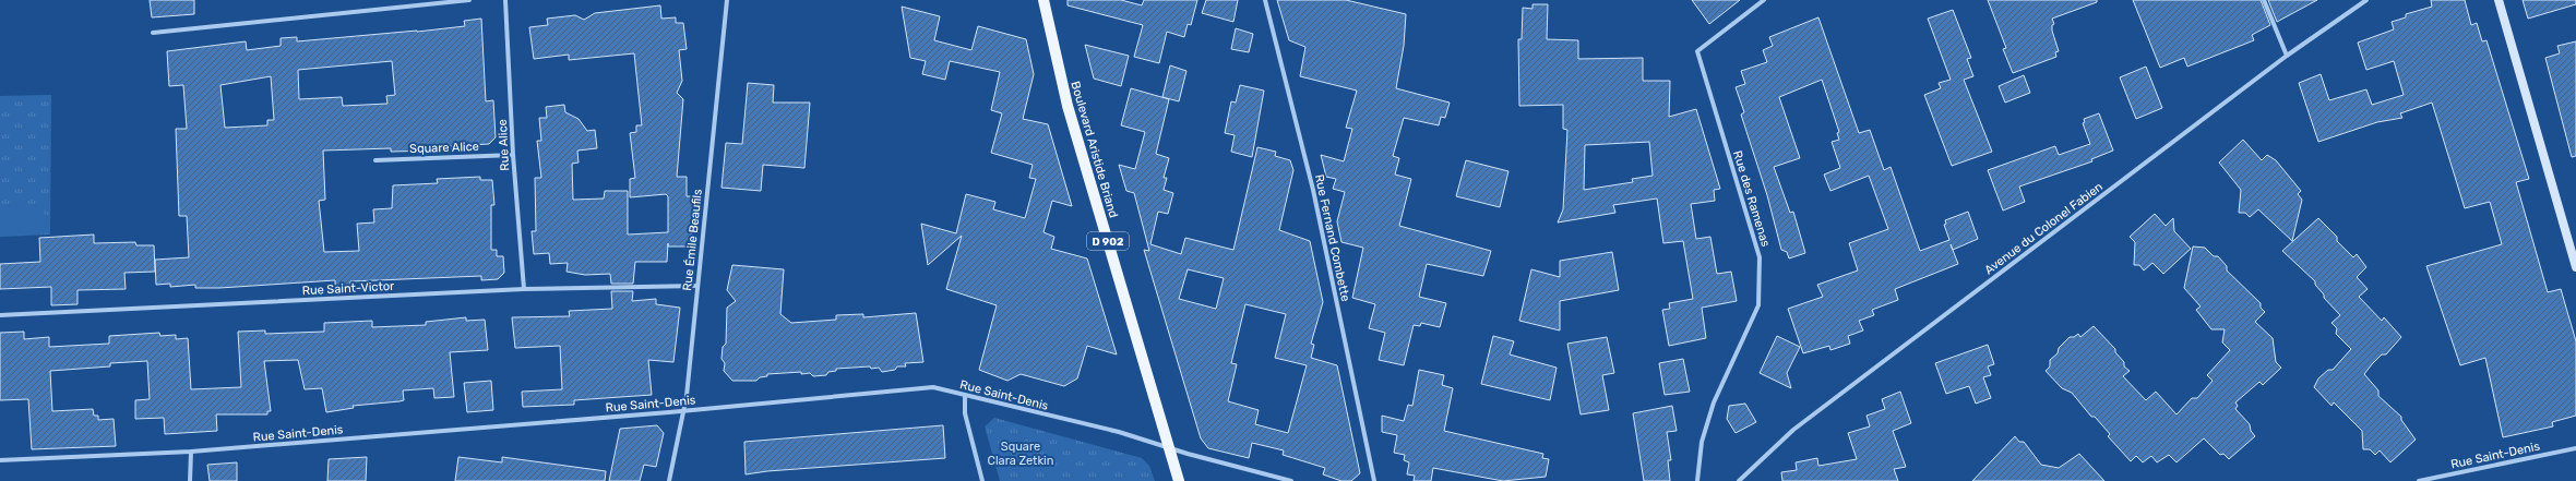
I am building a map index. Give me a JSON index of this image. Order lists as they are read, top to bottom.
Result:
{
  "streets": {
    "main road": ["Boulevard Aristide Briand", "D 902"],
    "street": [
      "Rue Alice",
      "Square Alice",
      "Rue des Ramenas",
      "Avenue du Colonel Fabien",
      "Rue Fernand Combette",
      "Rue Émile Beaufils",
      "Rue Saint-Victor",
      "Rue Saint-Denis"
    ]
  },
  "crossings": [
    ["Rue Alice", "Square Alice"],
    ["Rue Alice", "Rue Saint-Victor"],
    ["Boulevard Aristide Briand", "Rue Saint-Denis"],
    ["Rue Émile Beaufils", "Rue Saint-Victor"],
    ["Rue Émile Beaufils", "Rue Saint-Denis"]
  ],
  "parks": ["Square Clara Zetkin"]
}
